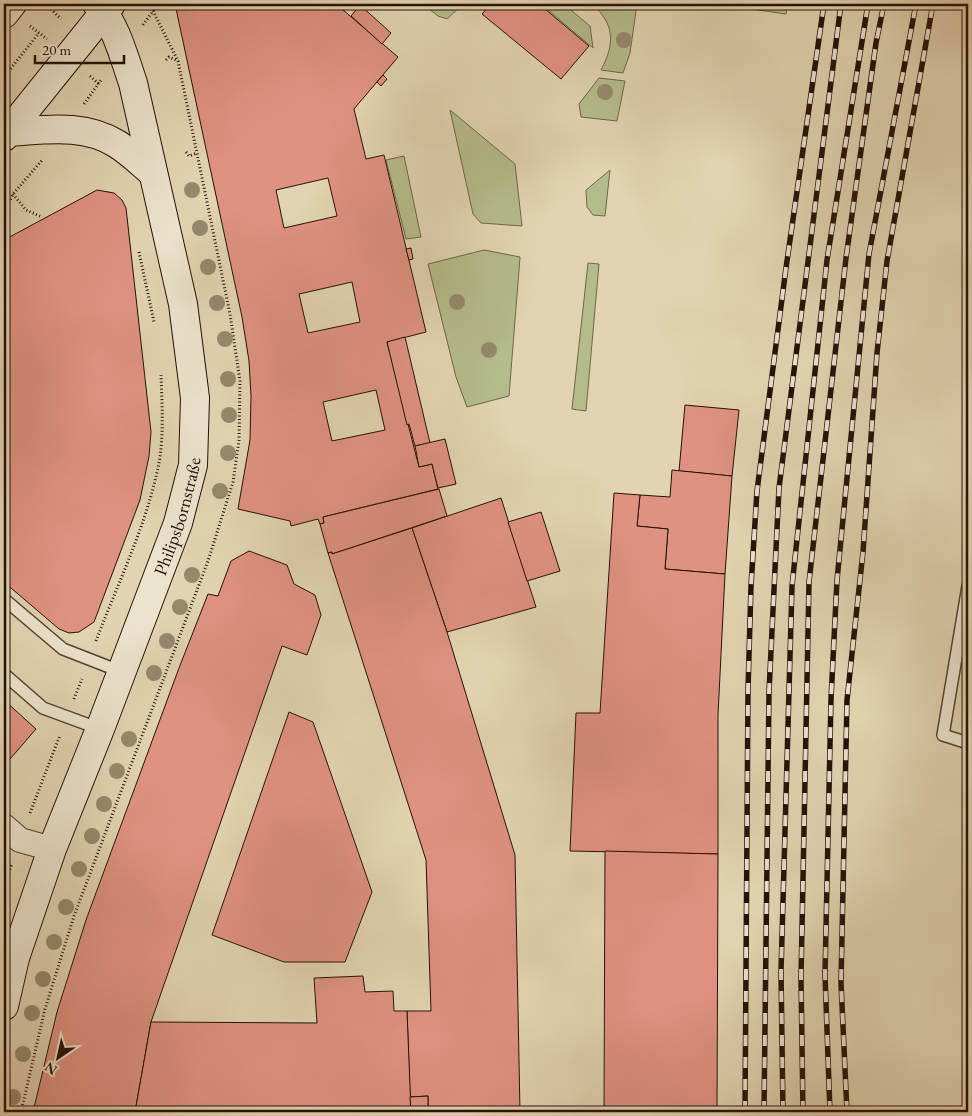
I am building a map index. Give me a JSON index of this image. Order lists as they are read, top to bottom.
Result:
{
  "streets": {
    "street": ["Philipsbornstraße"]
  },
  "scale_bar": "20 m",
  "north": "bottom left"
}
